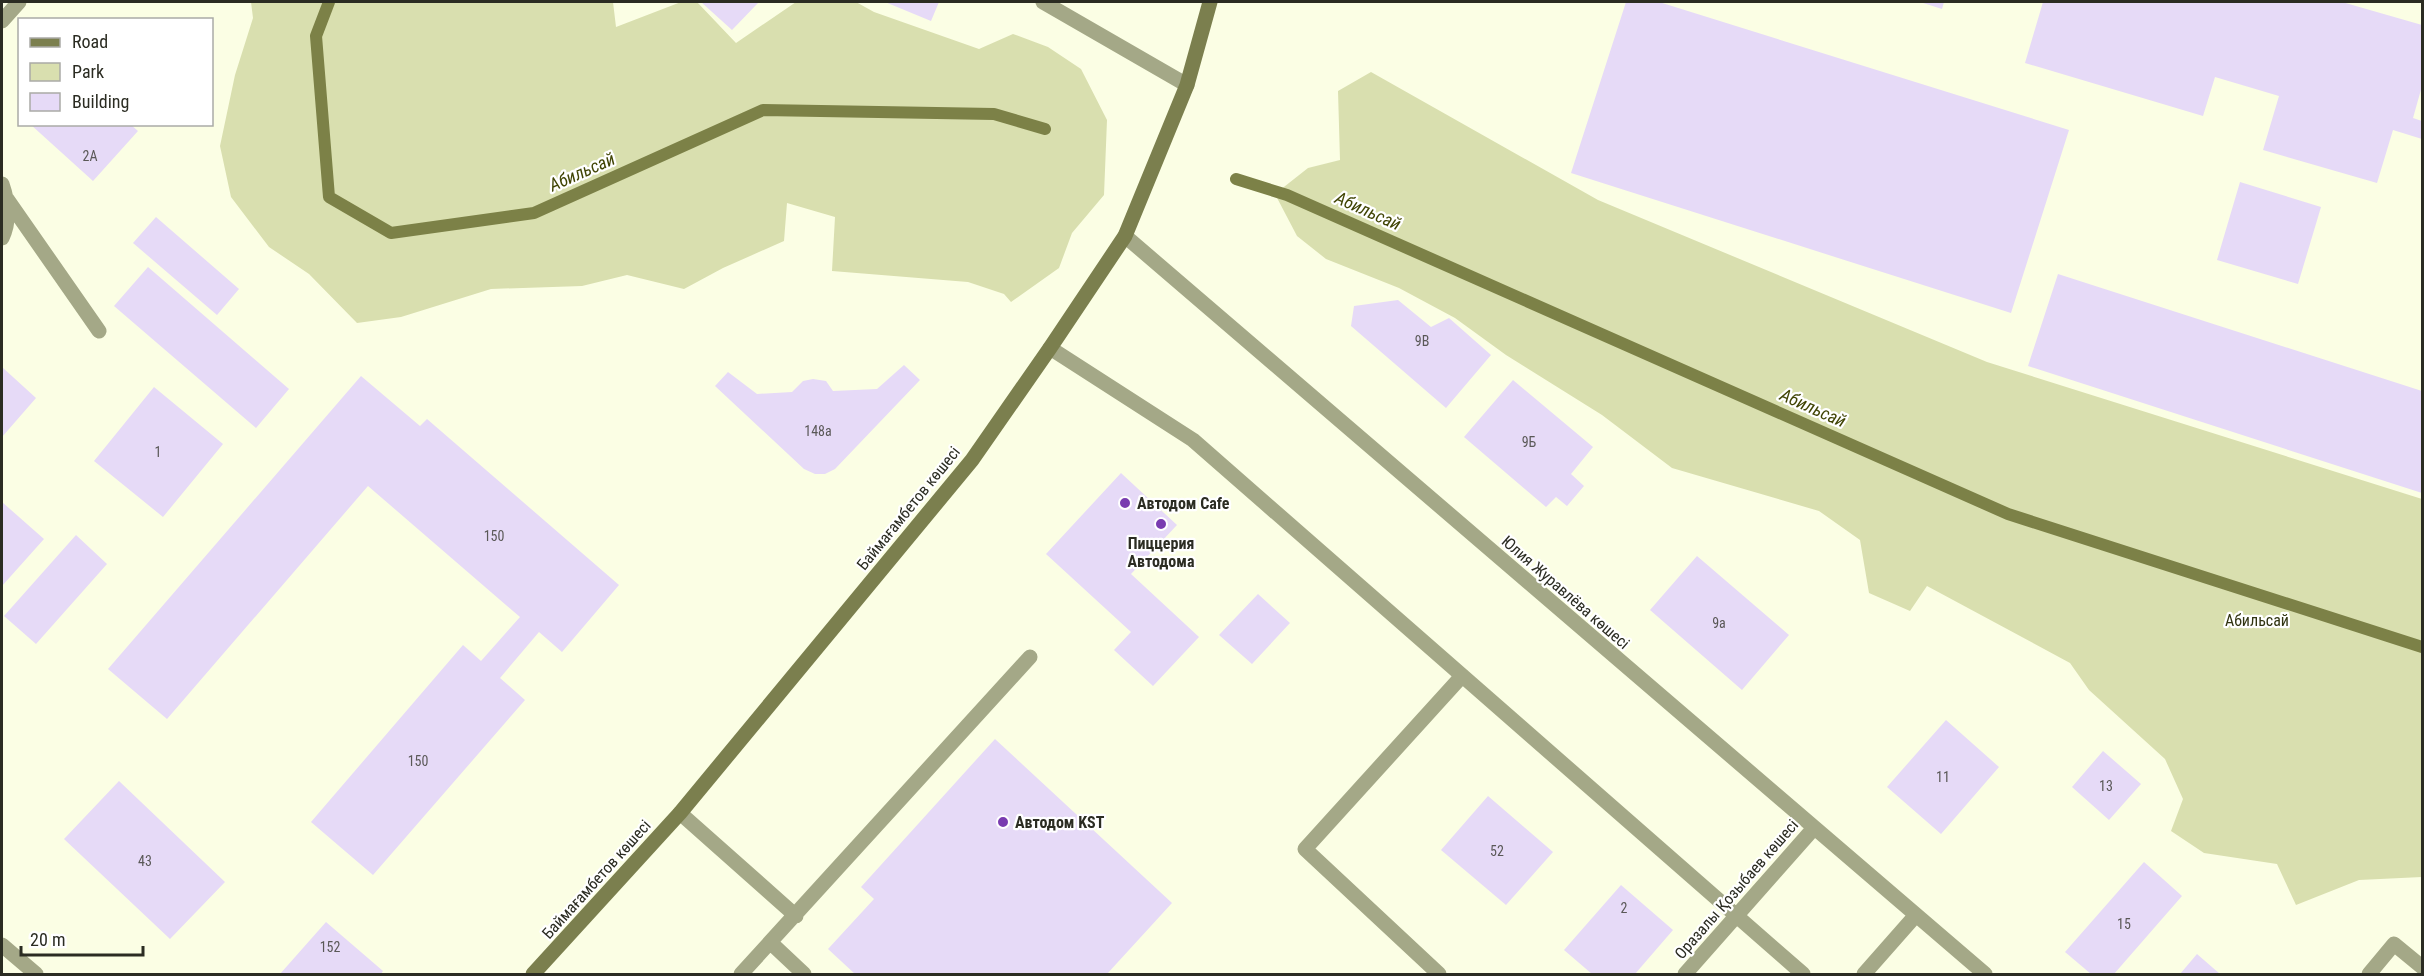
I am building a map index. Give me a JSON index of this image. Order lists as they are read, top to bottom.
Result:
{
  "streets": {
    "main road": ["Баймағамбетов көшесі"],
    "street": ["Юлия Журавлёва көшесі", "Оразалы Қозыбаев көшесі"]
  },
  "crossings": [
    ["Баймағамбетов көшесі", "Юлия Журавлёва көшесі"],
    ["Юлия Журавлёва көшесі", "Оразалы Қозыбаев көшесі"]
  ],
  "water": ["Абильсай"],
  "parks": ["Абильсай"],
  "places": ["Автодом Cafe", "Пиццерия Автодома", "Автодом KST"],
  "house_numbers": [
    "2А",
    "9В",
    "148а",
    "9Б",
    "1",
    "150",
    "9а",
    "150",
    "11",
    "13",
    "52",
    "43",
    "2",
    "15",
    "152"
  ],
  "legend": ["Road", "Park", "Building"],
  "scale_bar": "20 m"
}
